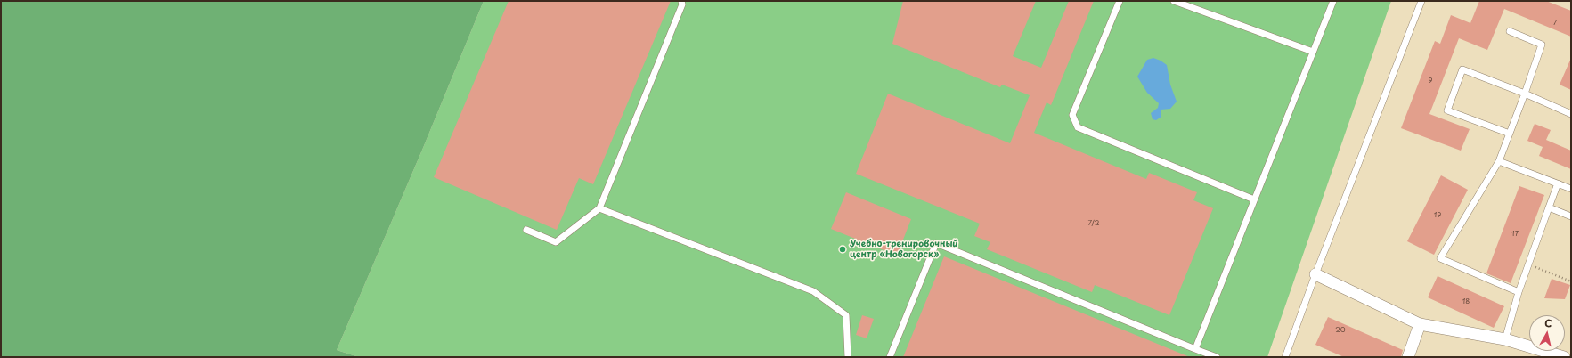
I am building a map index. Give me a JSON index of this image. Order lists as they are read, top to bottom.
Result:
{
  "places": ["Учебно-тренировочный центр «Новогорск»"],
  "house_numbers": [
    "7",
    "9",
    "19",
    "7/2",
    "17",
    "18",
    "20"
  ],
  "north": "top"
}
